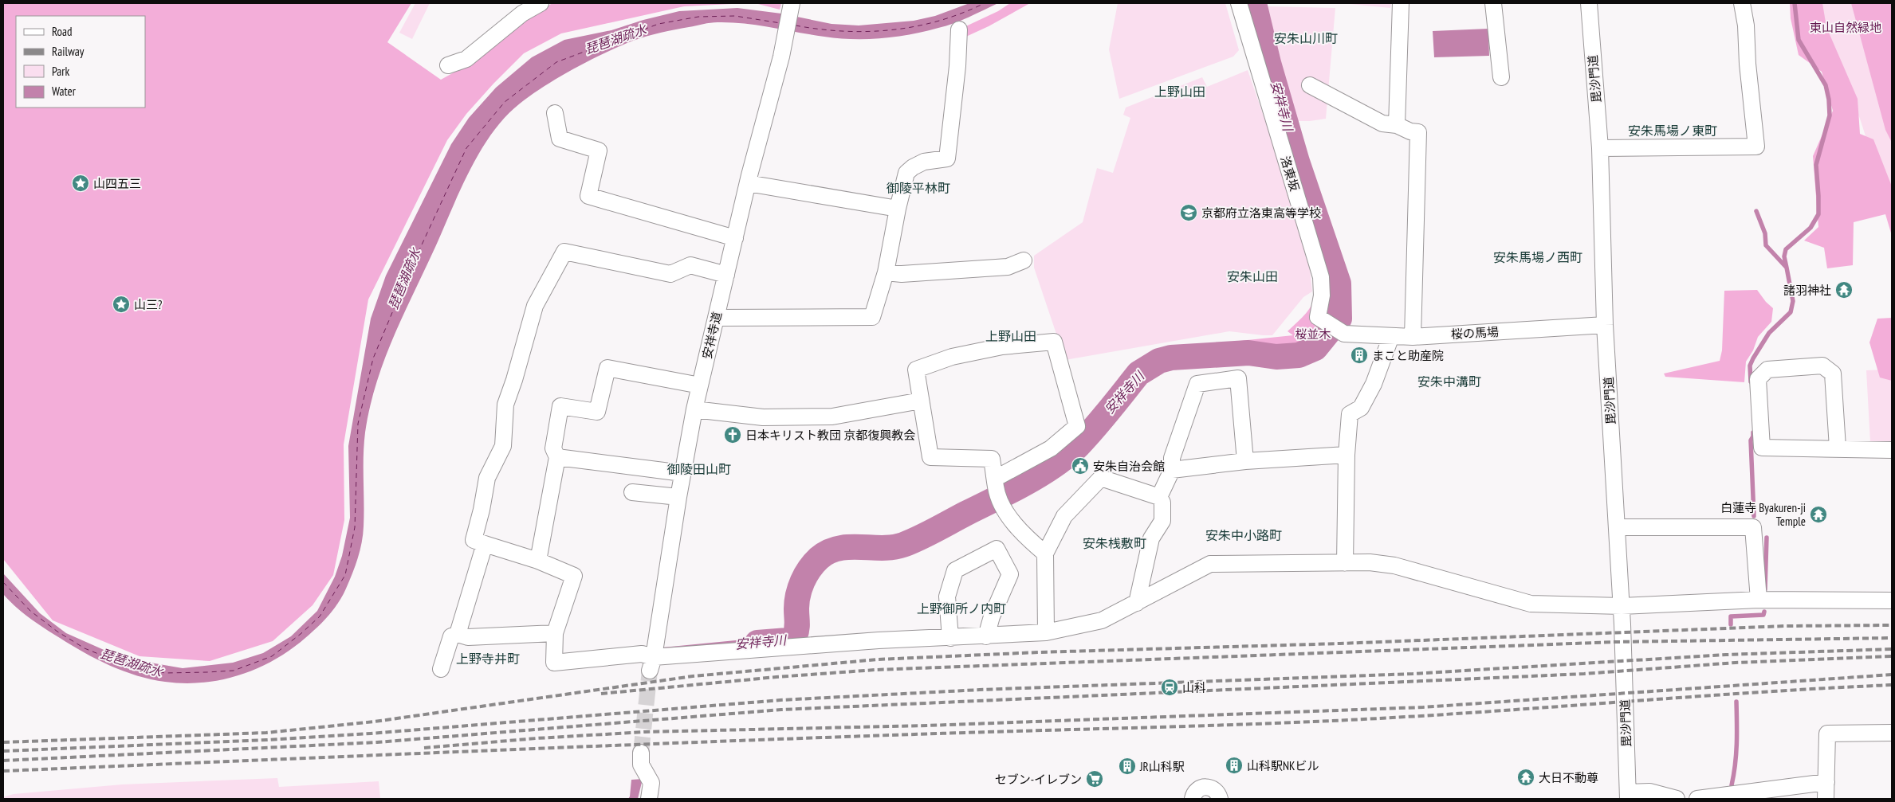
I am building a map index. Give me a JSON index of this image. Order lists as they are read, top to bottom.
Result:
{
  "streets": {
    "street": [
      "毘沙門道",
      "洛東坂",
      "桜の馬場",
      "安祥寺道"
    ]
  },
  "crossings": [
    ["毘沙門道", "桜の馬場"],
    ["洛東坂", "桜の馬場"]
  ],
  "districts": [
    "安朱山川町",
    "上野山田",
    "安朱馬場ノ東町",
    "御陵平林町",
    "安朱馬場ノ西町",
    "安朱山田",
    "上野山田",
    "安朱中溝町",
    "御陵田山町",
    "安朱中小路町",
    "安朱桟敷町",
    "上野御所ノ内町",
    "上野寺井町"
  ],
  "water": ["琵琶湖疏水", "安祥寺川"],
  "parks": ["東山自然緑地", "桜並木"],
  "places": {
    "place": ["山四五三", "山三?"],
    "school or university": ["京都府立洛東高等学校"],
    "temple": ["諸羽神社", "白蓮寺 Byakuren-ji Temple", "大日不動尊"],
    "building": ["まこと助産院", "山科駅NKビル", "JR山科駅"],
    "church": ["日本キリスト教団 京都復興教会"],
    "public building": ["安朱自治会館"],
    "station": ["山科"],
    "supermarket": ["セブン-イレブン"]
  },
  "legend": [
    "Road",
    "Railway",
    "Park",
    "Water"
  ]
}
